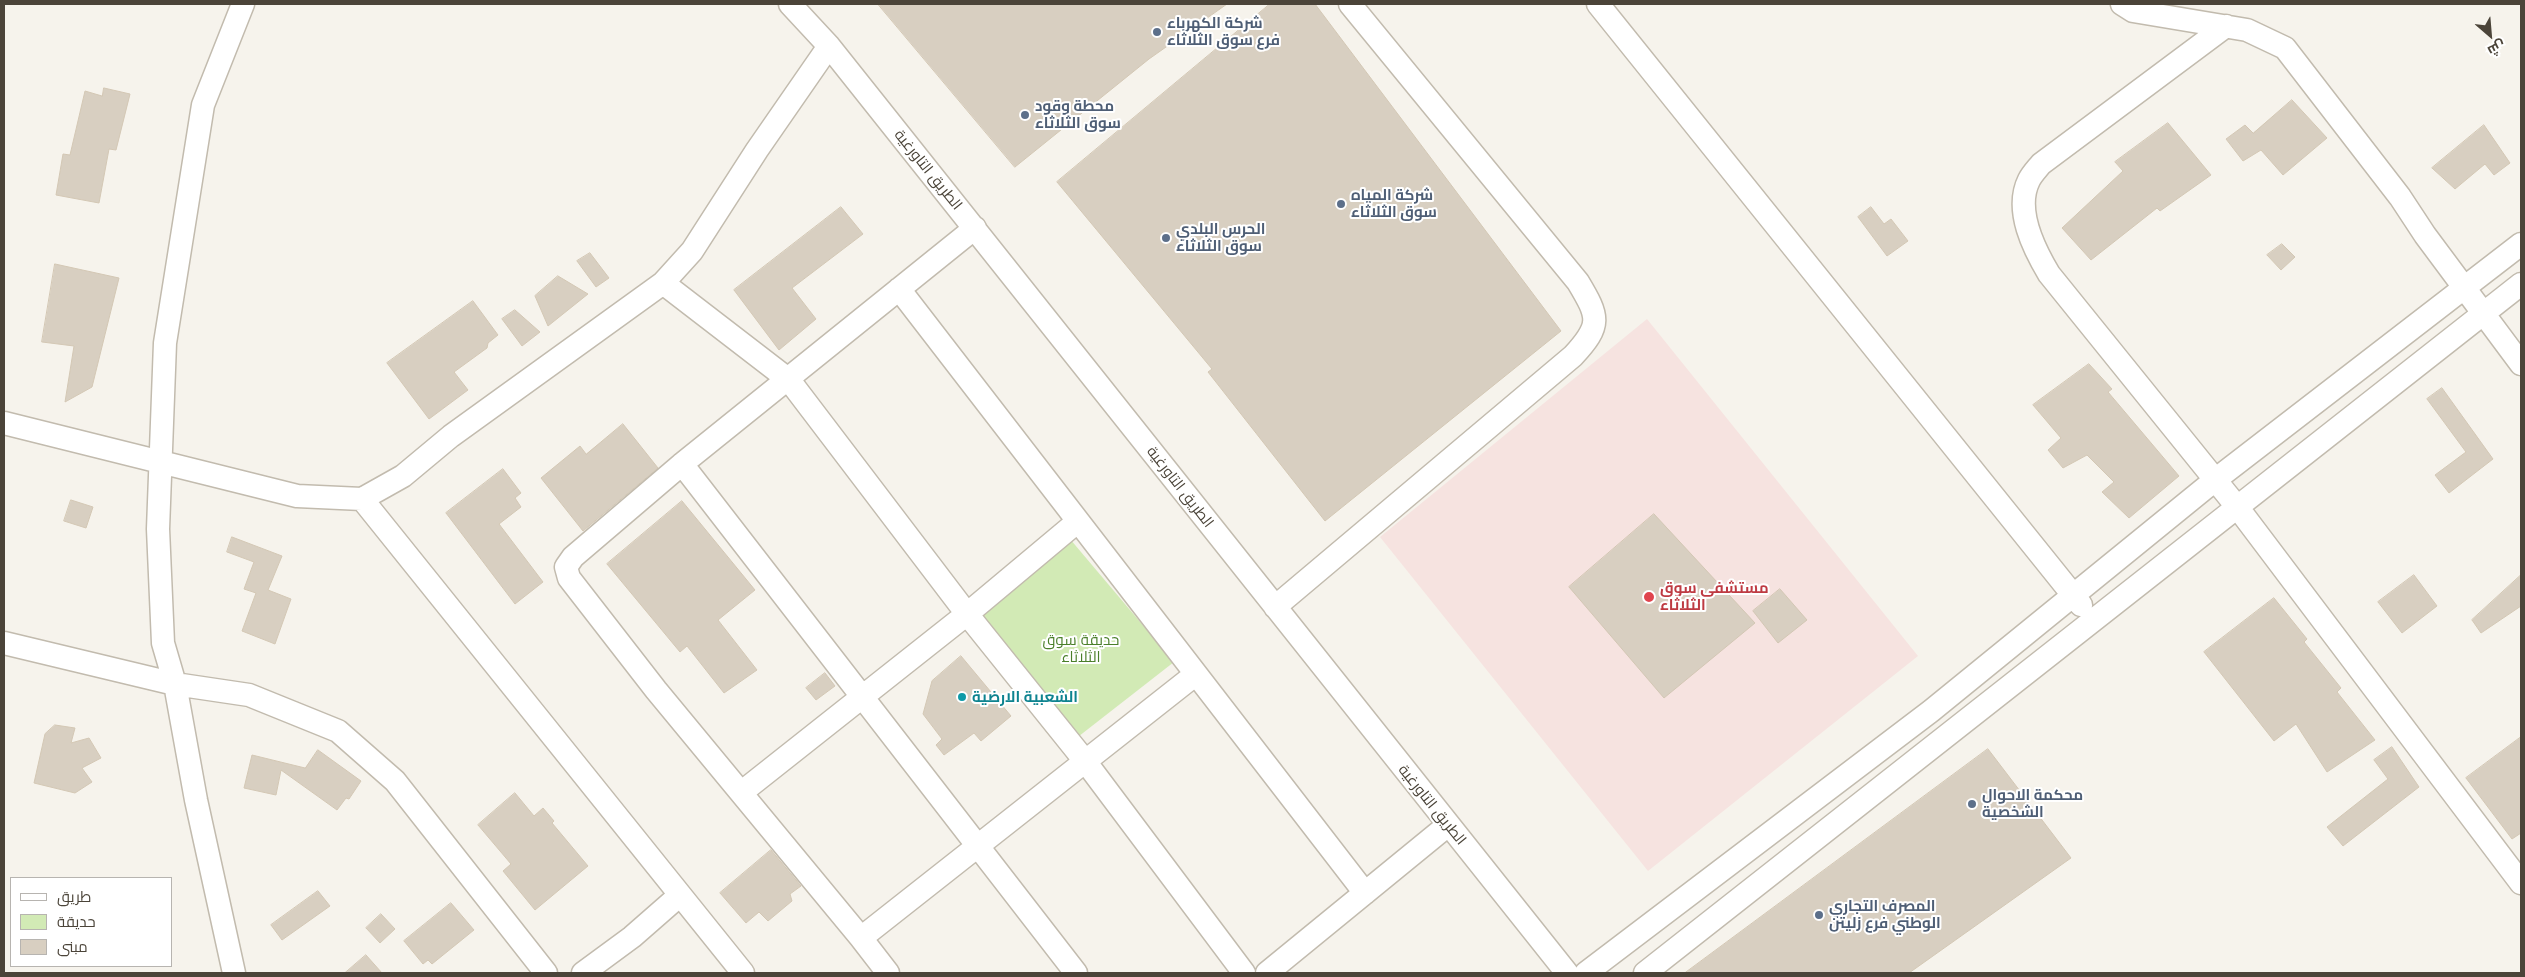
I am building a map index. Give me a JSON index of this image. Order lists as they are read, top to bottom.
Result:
{
  "streets": {
    "street": ["الطريق التاورغية"]
  },
  "parks": ["حديقة سوق الثلاثاء"],
  "places": [
    "شركة الكهرباء فرع سوق الثلاثاء",
    "محطة وقود سوق الثلاثاء",
    "شركة المياه سوق الثلاثاء",
    "الحرس البلدي سوق الثلاثاء",
    "مستشفى سوق الثلاثاء",
    "الشعبية الارضية",
    "محكمة الاحوال الشخصية",
    "المصرف التجاري الوطني فرع زليتن"
  ],
  "legend": ["طريق", "حديقة", "مبنى"],
  "north": "bottom right"
}
